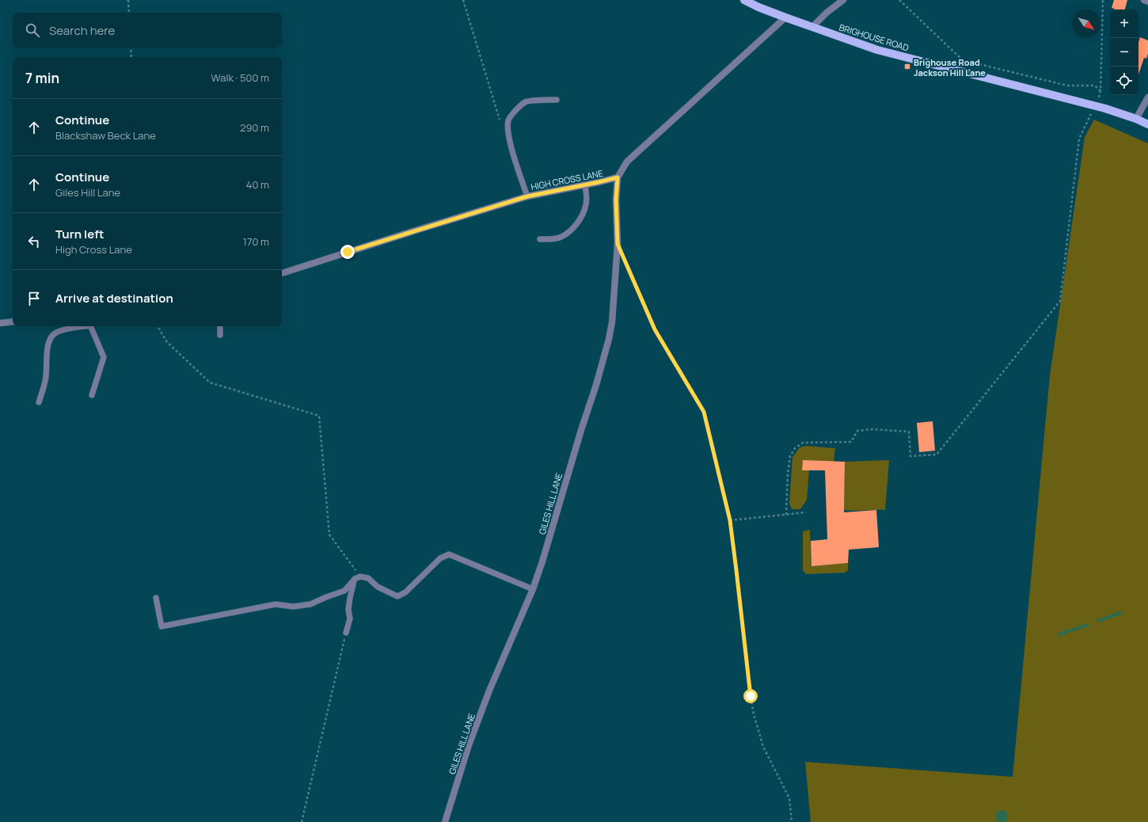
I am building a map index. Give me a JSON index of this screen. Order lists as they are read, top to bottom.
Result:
{
  "streets": {
    "main road": ["BRIGHOUSE ROAD"],
    "street": ["HIGH CROSS LANE", "GILES HILL LANE"]
  },
  "crossings": [
    ["HIGH CROSS LANE", "GILES HILL LANE"]
  ],
  "places": {
    "transit": ["Brighouse Road Jackson Hill Lane"]
  },
  "north": "bottom right",
  "page": {
    "map_buttons": ["+", "−"],
    "search": "Search here",
    "heading": ["7 min", "Walk · 500 m"],
    "list": [
      ["Continue", "Blackshaw Beck Lane", "290 m"],
      ["Continue", "Giles Hill Lane", "40 m"],
      ["Turn left", "High Cross Lane", "170 m"],
      "Arrive at destination"
    ]
  }
}
